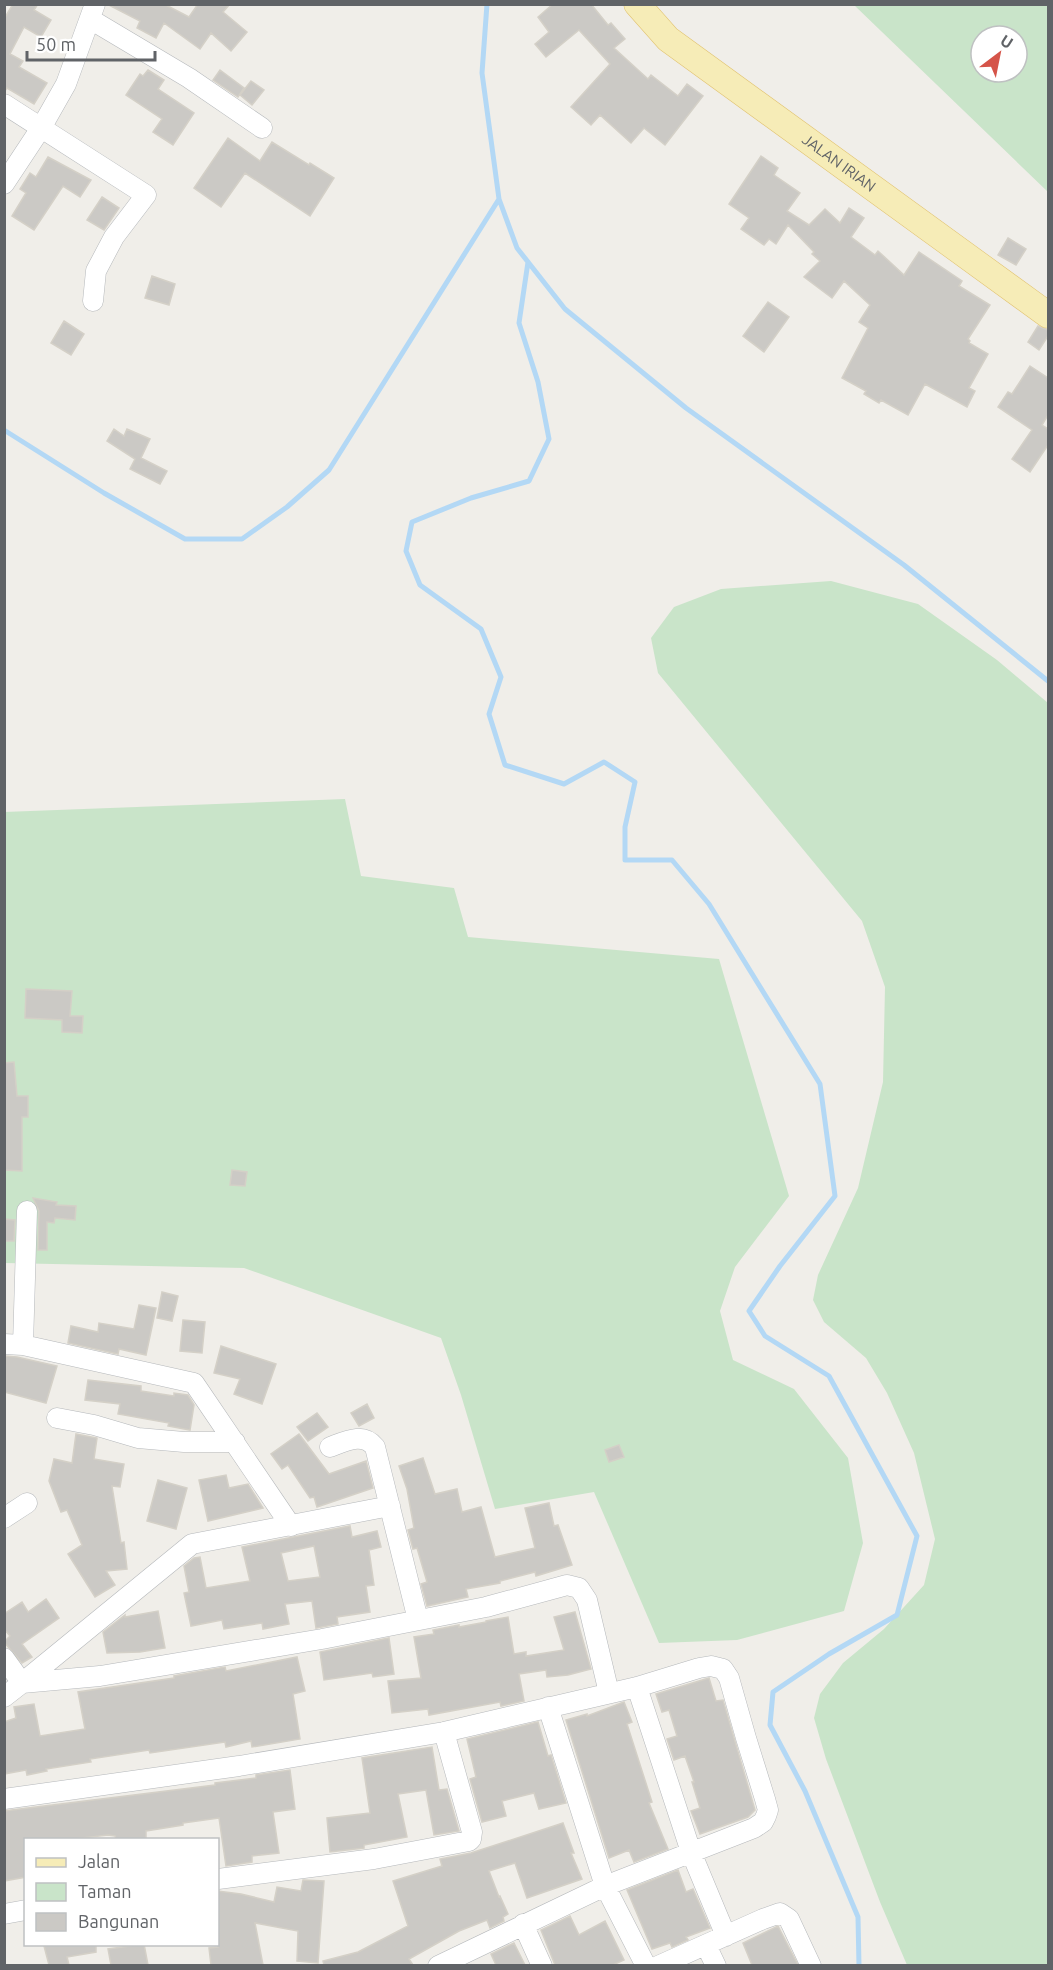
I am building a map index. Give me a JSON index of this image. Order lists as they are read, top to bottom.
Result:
{
  "streets": {
    "main road": ["JALAN IRIAN"]
  },
  "legend": ["Jalan", "Taman", "Bangunan"],
  "scale_bar": "50 m",
  "north": "top right"
}
